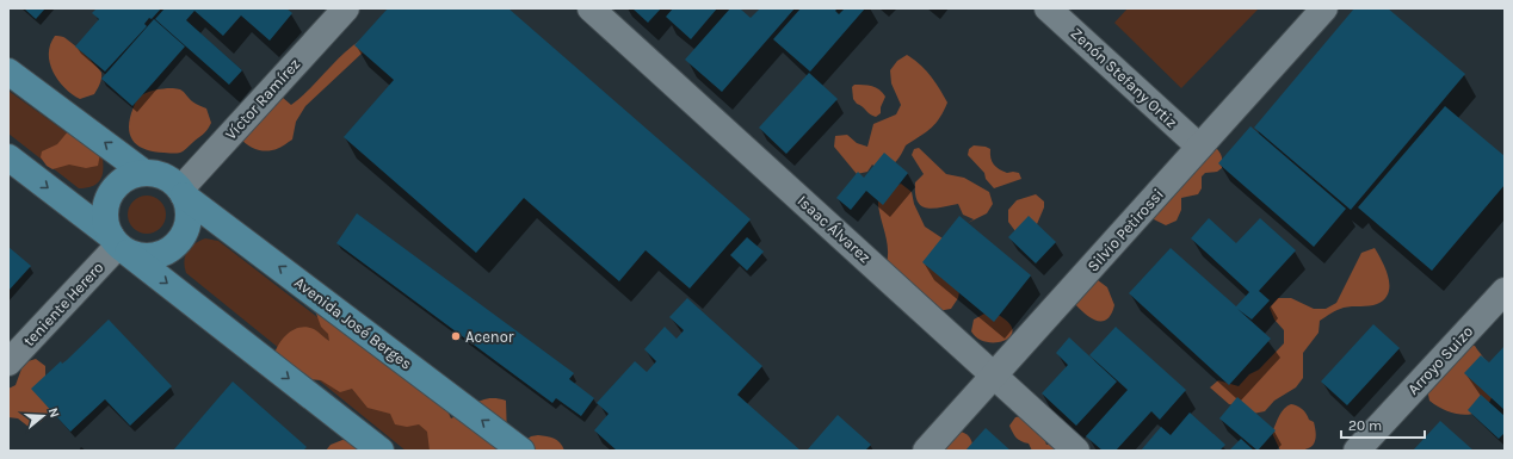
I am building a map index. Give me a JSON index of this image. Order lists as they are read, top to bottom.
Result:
{
  "streets": {
    "main road": ["Avenida José Berges"],
    "street": [
      "Zenón Stefany Ortiz",
      "Víctor Ramírez",
      "Isaac Álvarez",
      "Silvio Petirossi",
      "teniente Herero",
      "Arroyo Suizo"
    ]
  },
  "crossings": [
    ["Zenón Stefany Ortiz", "Silvio Petirossi"],
    ["Víctor Ramírez", "teniente Herero"],
    ["Víctor Ramírez", "Avenida José Berges"],
    ["Isaac Álvarez", "Silvio Petirossi"],
    ["teniente Herero", "Avenida José Berges"]
  ],
  "places": ["Acenor"],
  "scale_bar": "20 m",
  "north": "right"
}
